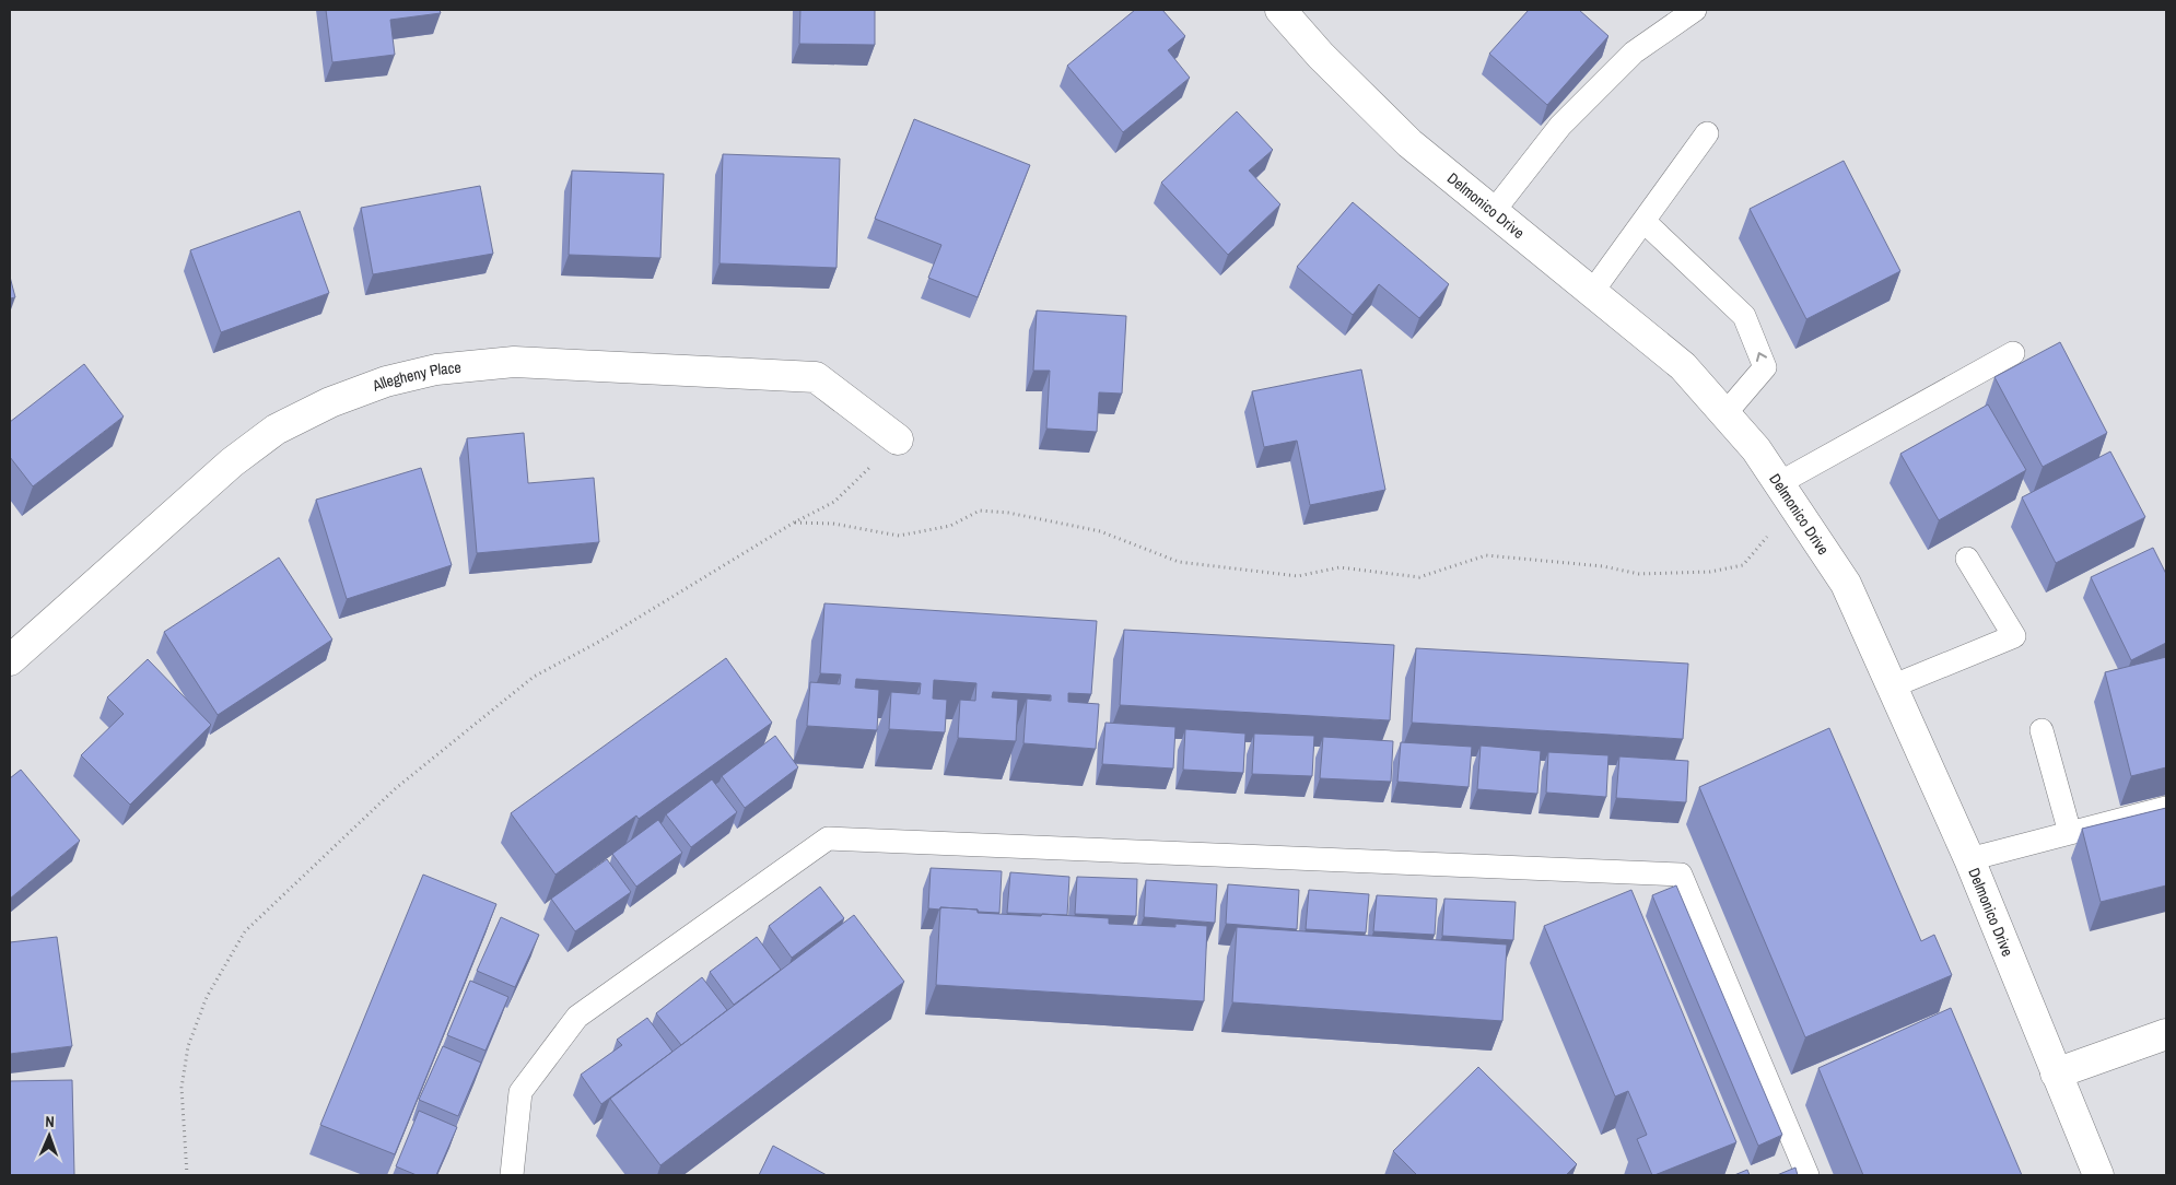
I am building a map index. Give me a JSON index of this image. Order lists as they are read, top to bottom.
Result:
{
  "streets": {
    "street": ["Delmonico Drive", "Allegheny Place"]
  },
  "north": "top"
}
